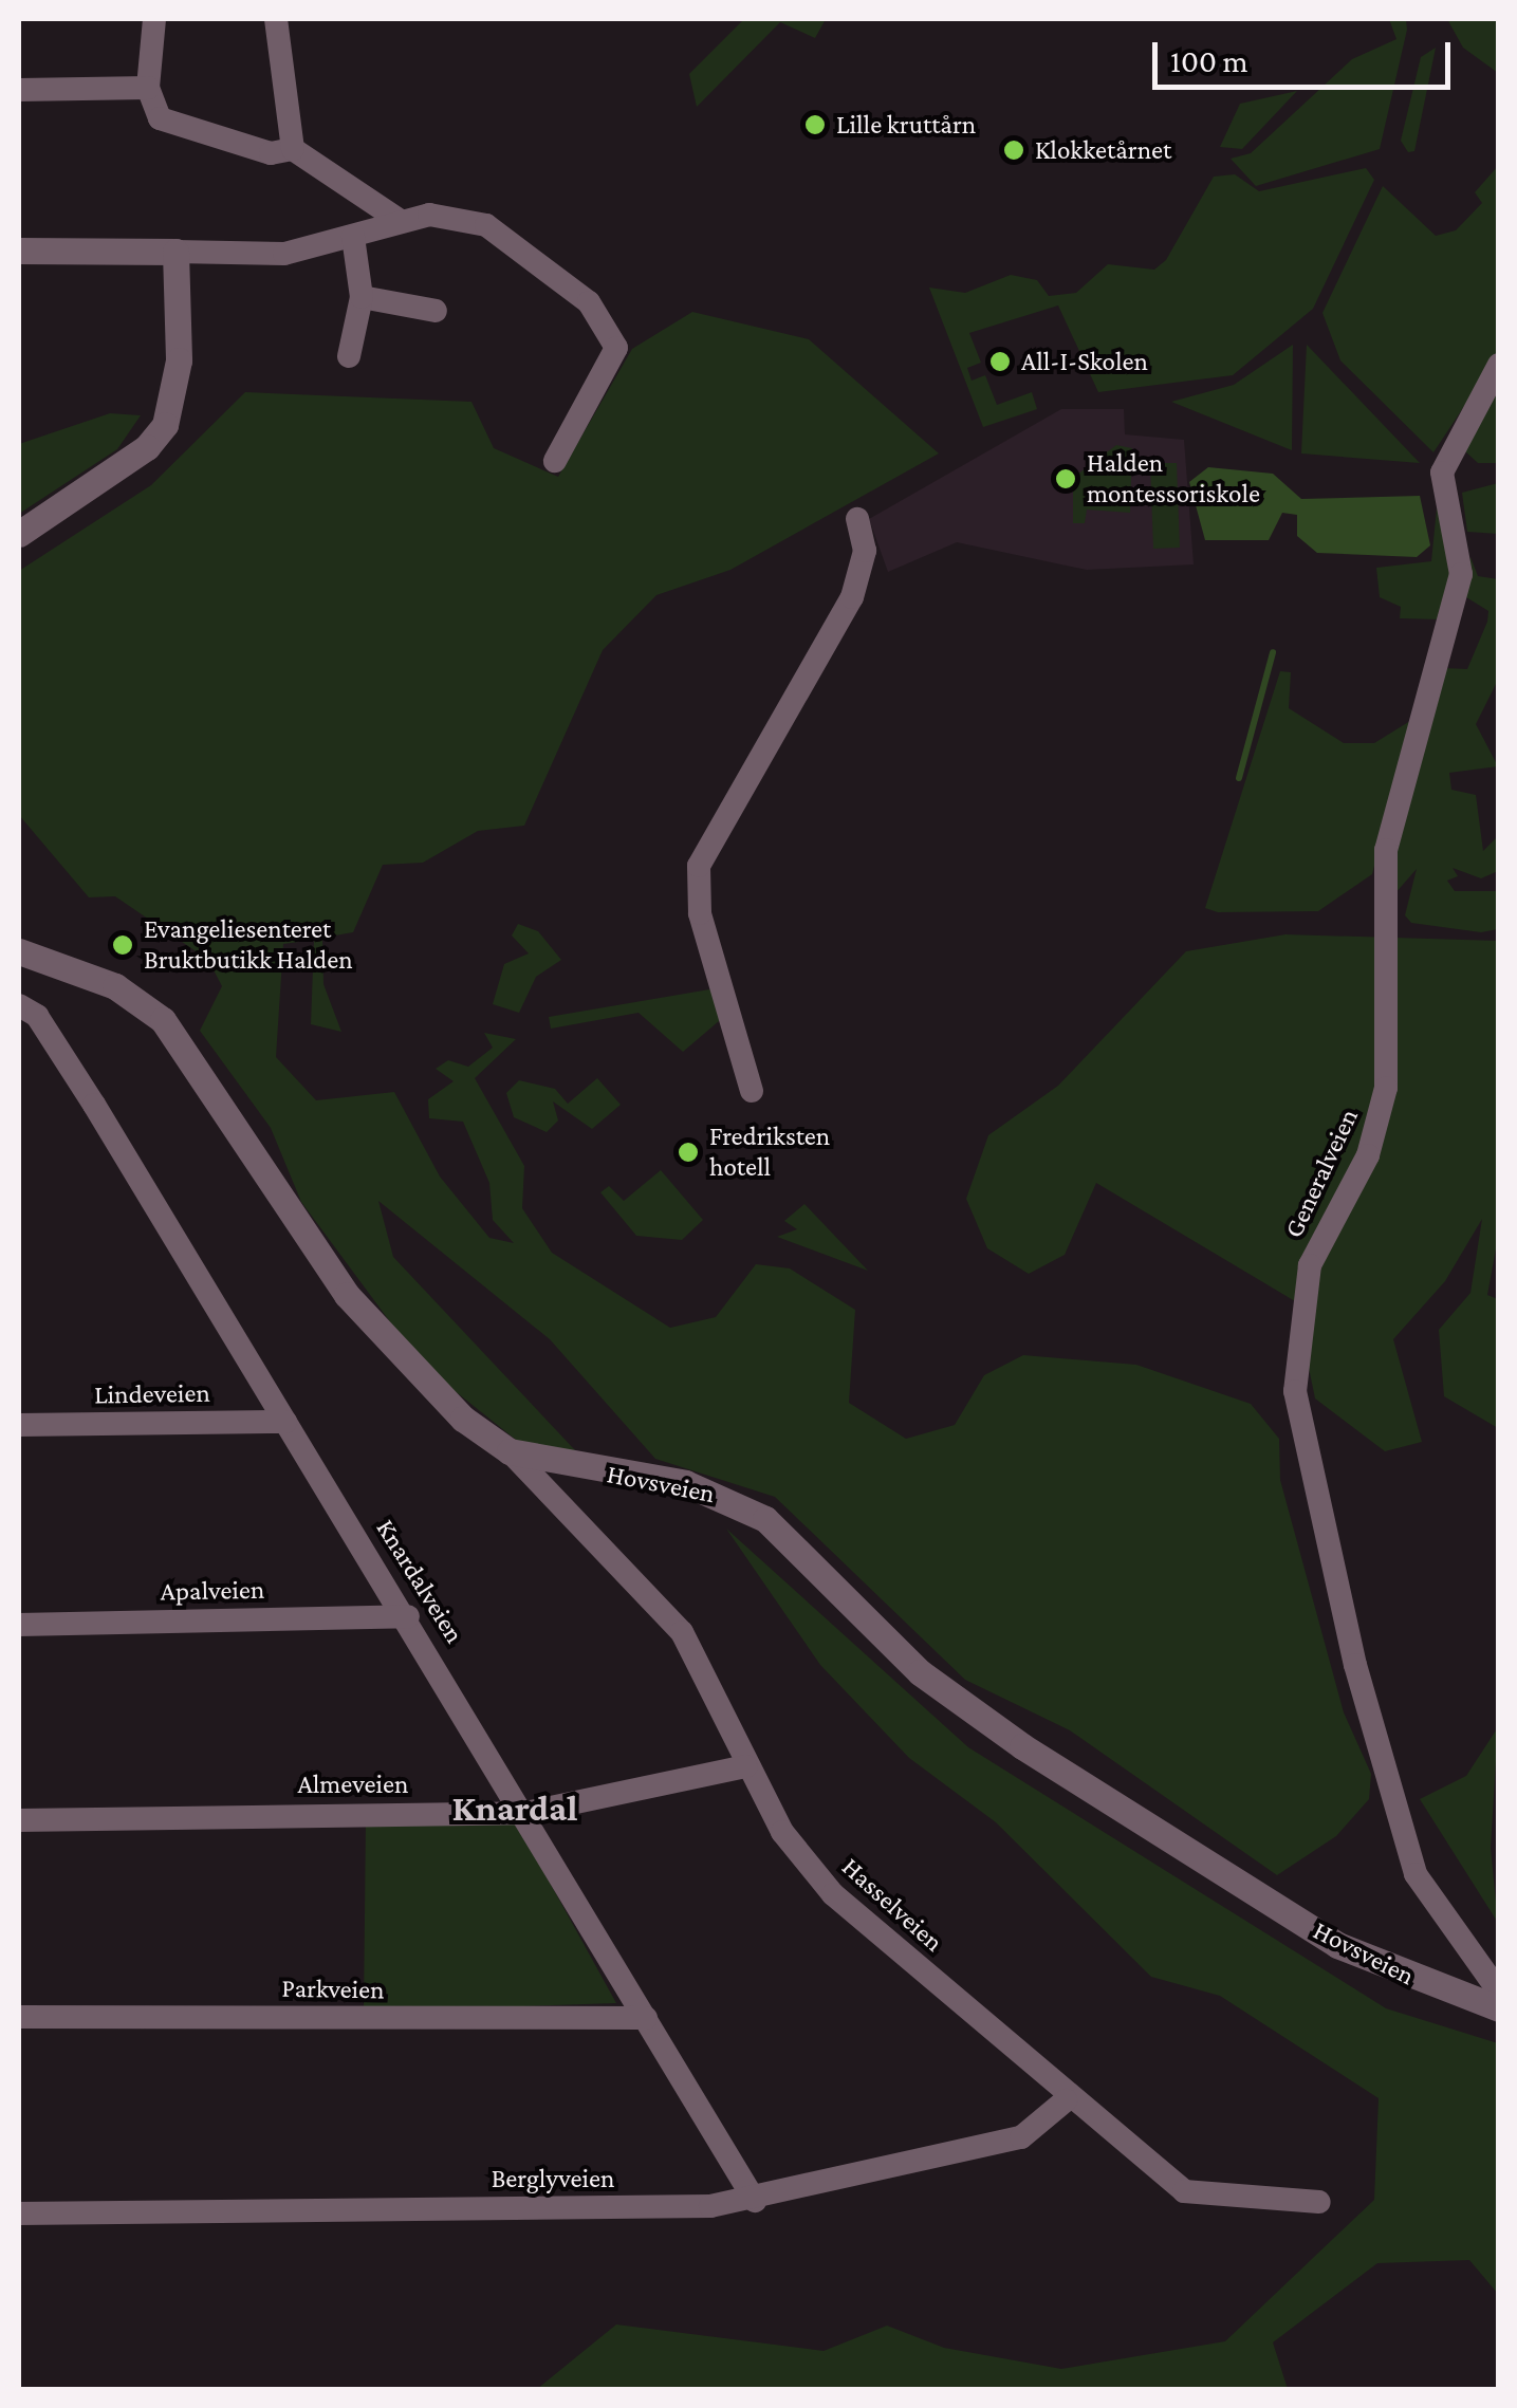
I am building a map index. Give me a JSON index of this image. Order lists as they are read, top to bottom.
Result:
{
  "streets": {
    "street": [
      "Generalveien",
      "Lindeveien",
      "Hovsveien",
      "Knardalveien",
      "Apalveien",
      "Almeveien",
      "Hasselveien",
      "Parkveien",
      "Berglyveien"
    ]
  },
  "crossings": [
    ["Lindeveien", "Knardalveien"],
    ["Hovsveien", "Hasselveien"],
    ["Knardalveien", "Apalveien"],
    ["Knardalveien", "Almeveien"],
    ["Knardalveien", "Parkveien"],
    ["Knardalveien", "Berglyveien"],
    ["Almeveien", "Hasselveien"],
    ["Hasselveien", "Berglyveien"]
  ],
  "districts": ["Knardal"],
  "places": [
    "Lille kruttårn",
    "Klokketårnet",
    "All-I-Skolen",
    "Halden montessoriskole",
    "Evangeliesenteret Bruktbutikk Halden",
    "Fredriksten hotell"
  ],
  "scale_bar": "100 m"
}
